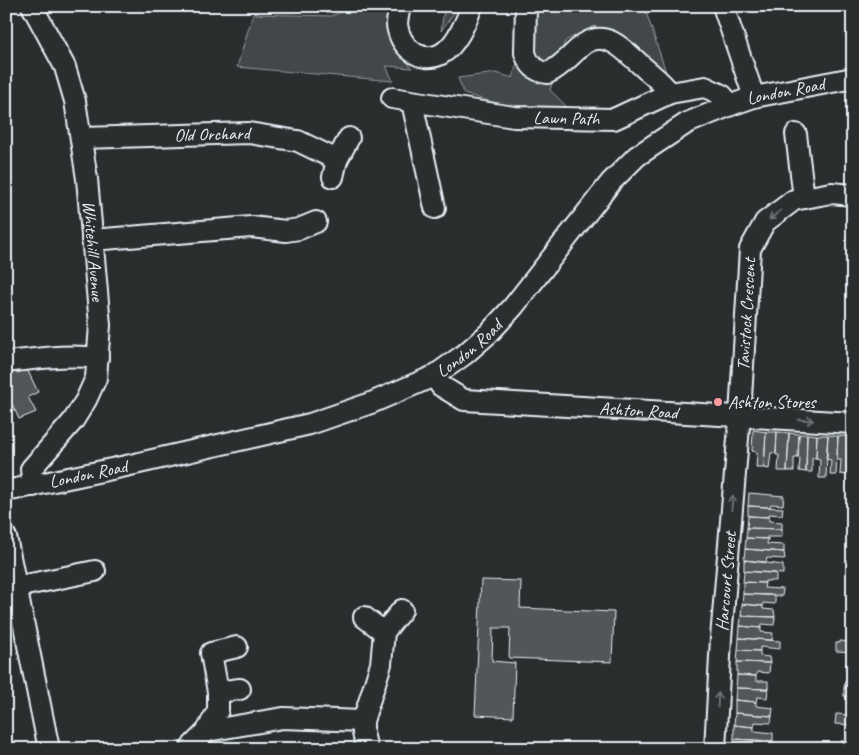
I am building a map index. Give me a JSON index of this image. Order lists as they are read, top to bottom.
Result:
{
  "streets": {
    "street": [
      "London Road",
      "Lawn Path",
      "Old Orchard",
      "Whitehill Avenue",
      "Tavistock Crescent",
      "Ashton Road",
      "Harcourt Street"
    ]
  },
  "crossings": [
    ["London Road", "Lawn Path"],
    ["London Road", "Whitehill Avenue"],
    ["London Road", "Ashton Road"],
    ["Old Orchard", "Whitehill Avenue"],
    ["Tavistock Crescent", "Ashton Road"],
    ["Tavistock Crescent", "Harcourt Street"],
    ["Ashton Road", "Harcourt Street"]
  ],
  "one_way": ["Tavistock Crescent", "Harcourt Street"],
  "places": ["Ashton Stores"]
}
